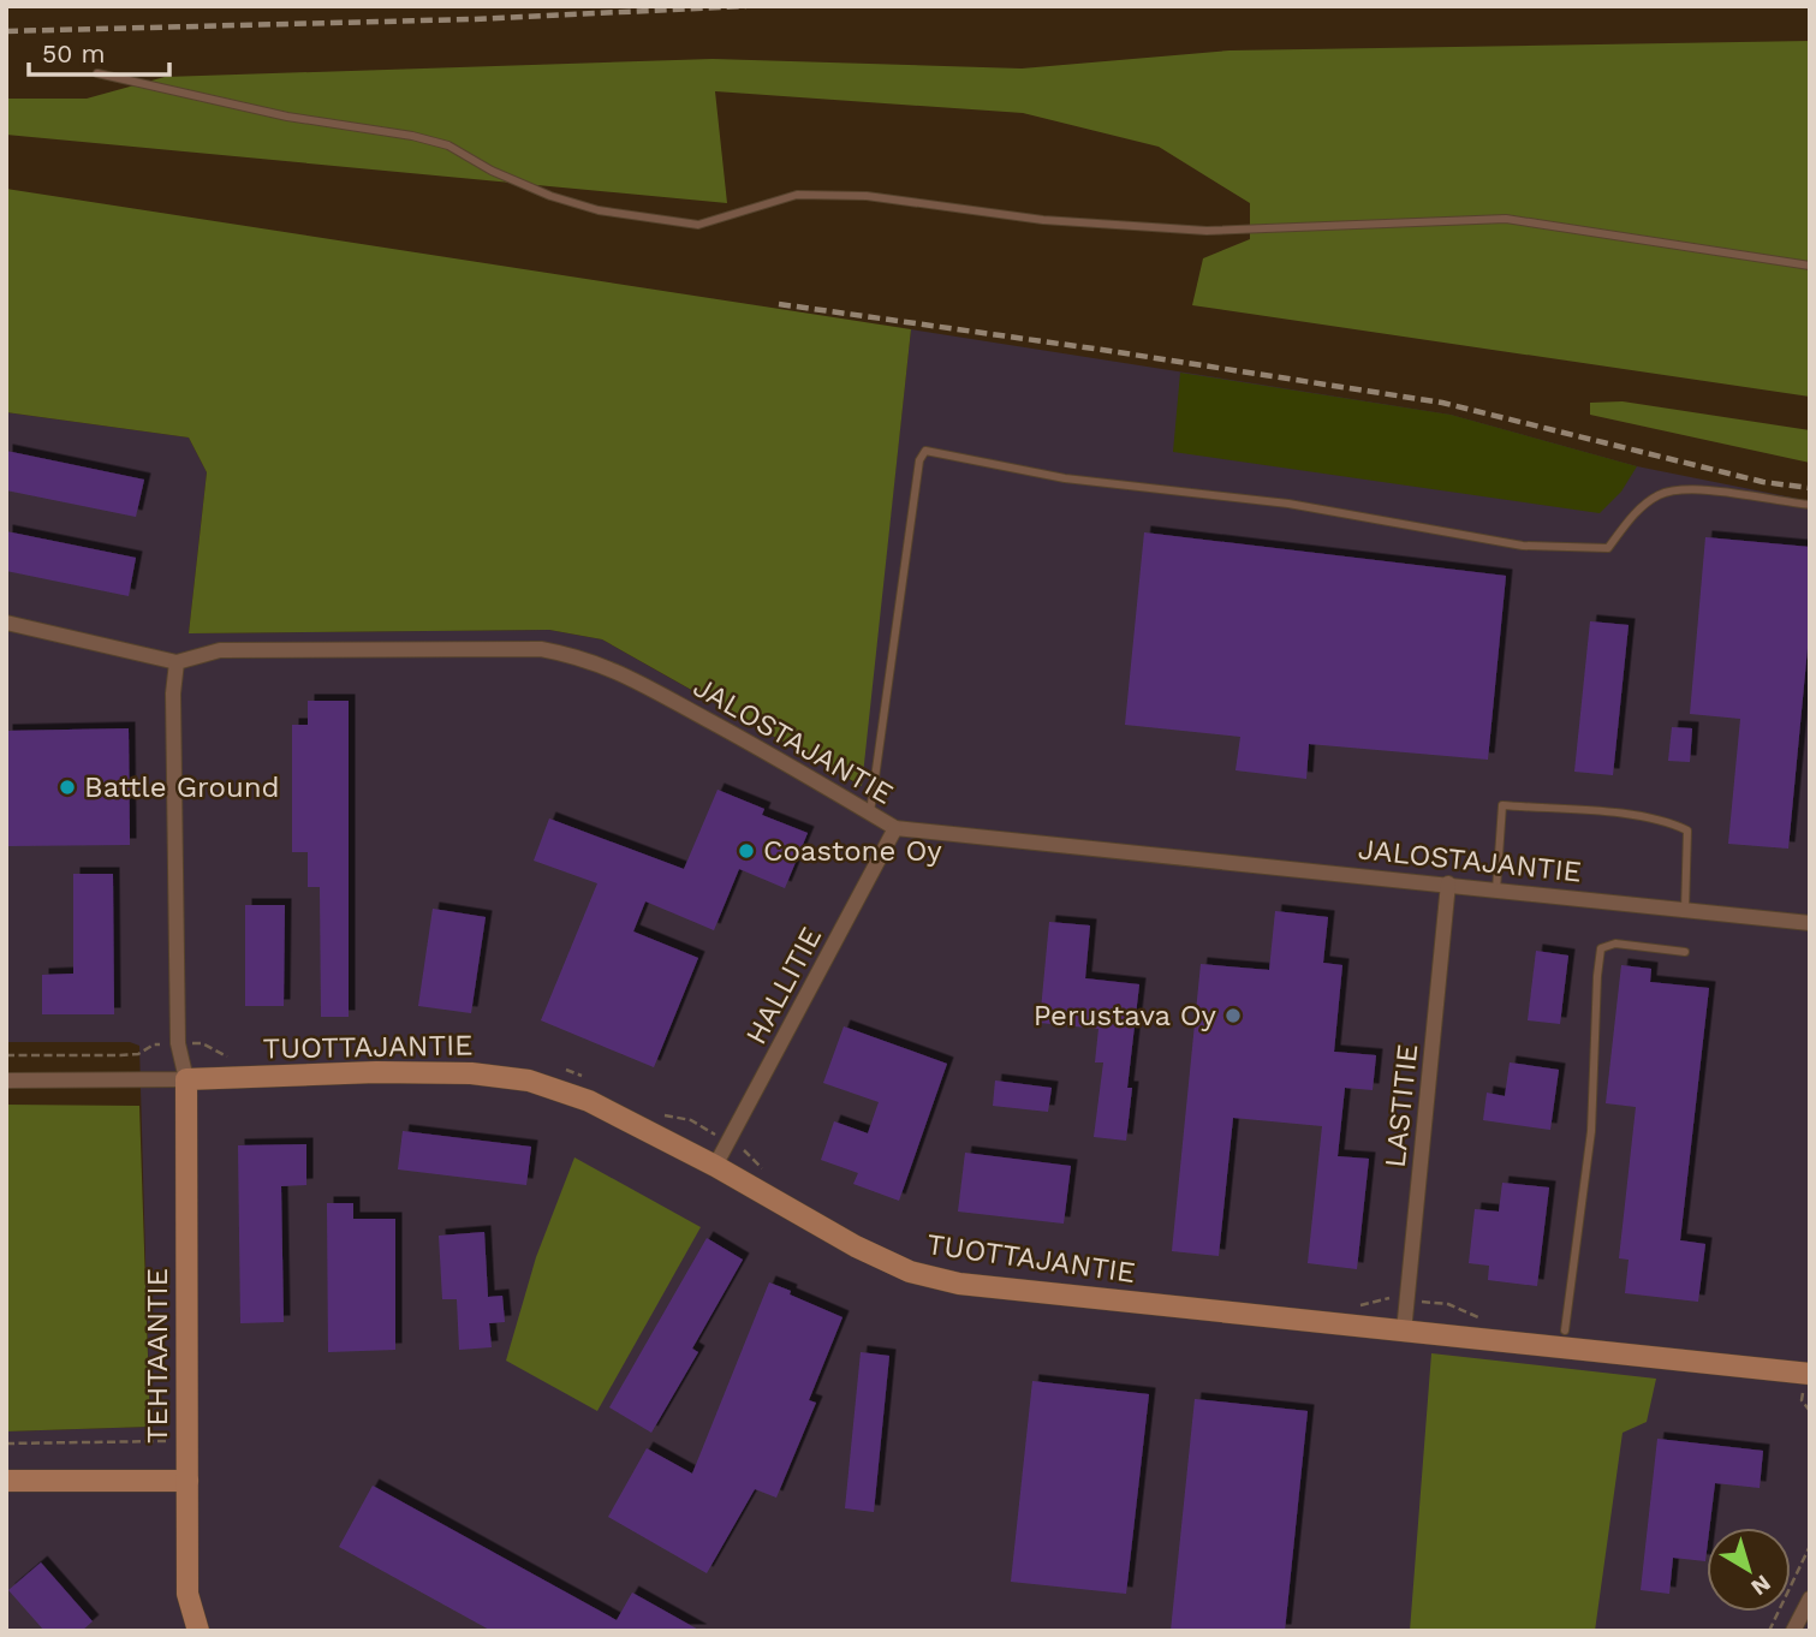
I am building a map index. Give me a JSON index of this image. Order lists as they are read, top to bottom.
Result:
{
  "streets": {
    "street": [
      "JALOSTAJANTIE",
      "HALLITIE",
      "TUOTTAJANTIE",
      "LASTITIE",
      "TEHTAANTIE"
    ]
  },
  "crossings": [
    ["JALOSTAJANTIE", "HALLITIE"],
    ["JALOSTAJANTIE", "LASTITIE"],
    ["HALLITIE", "TUOTTAJANTIE"],
    ["TUOTTAJANTIE", "LASTITIE"],
    ["TUOTTAJANTIE", "TEHTAANTIE"]
  ],
  "places": ["Battle Ground", "Coastone Oy", "Perustava Oy"],
  "scale_bar": "50 m",
  "north": "bottom right"
}
